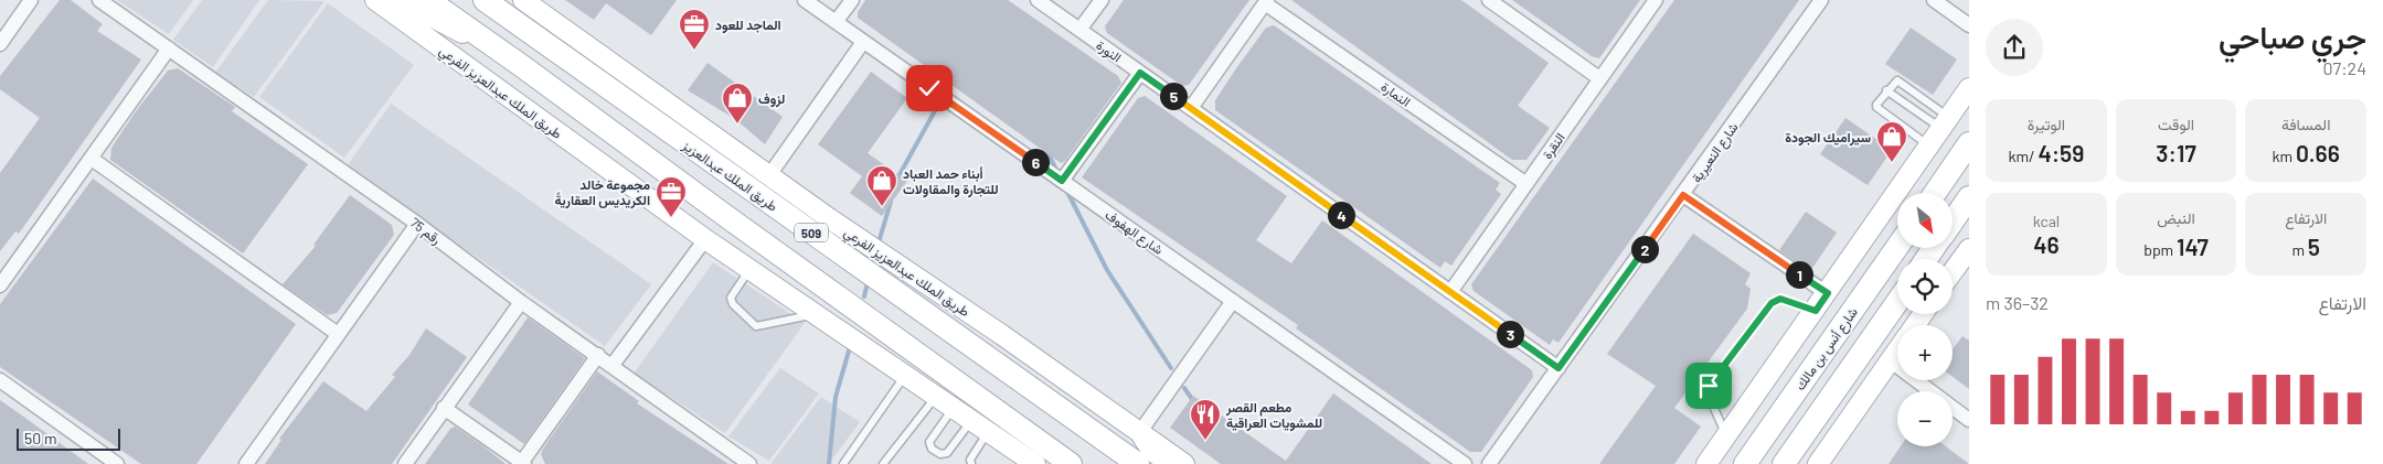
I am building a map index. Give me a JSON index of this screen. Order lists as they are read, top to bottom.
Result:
{
  "streets": {
    "main road": [
      "طريق الملك عبدالعزيز الفرعي",
      "طريق الملك عبدالعزيز",
      "509",
      "شارع أنس بن مالك"
    ],
    "street": [
      "النورة",
      "النمارة",
      "النقرة",
      "شارع النعيرية",
      "رقم 75",
      "شارع الهفوف"
    ]
  },
  "crossings": [
    ["النورة", "النقرة"],
    ["النورة", "شارع النعيرية"],
    ["النمارة", "النقرة"]
  ],
  "places": {
    "office": ["الماجد للعود", "مجموعة خالد الكريديس العقاريةً"],
    "shop": ["لزوف", "سيراميك الجودة", "أبناء حمد العباد للتجارة والمقاولات"],
    "restaurant": ["مطعم القصر للمشويات العراقية"]
  },
  "scale_bar": "50 m",
  "north": "bottom right",
  "page": {
    "heading": ["جري صباحي", "07:24"],
    "pins": [
      "5",
      "6",
      "4",
      "2",
      "1",
      "3"
    ],
    "stats": [
      ["المسافة", "0.66 km"],
      ["الوقت", "3:17"],
      ["الوتيرة", "4:59 /km"],
      ["الارتفاع", "5 m"],
      ["النبض", "147 bpm"],
      ["kcal", "46"]
    ],
    "map_buttons": ["+", "−"],
    "chart": ["الارتفاع", "32–36 m"],
    "scale": "50 m"
  }
}
